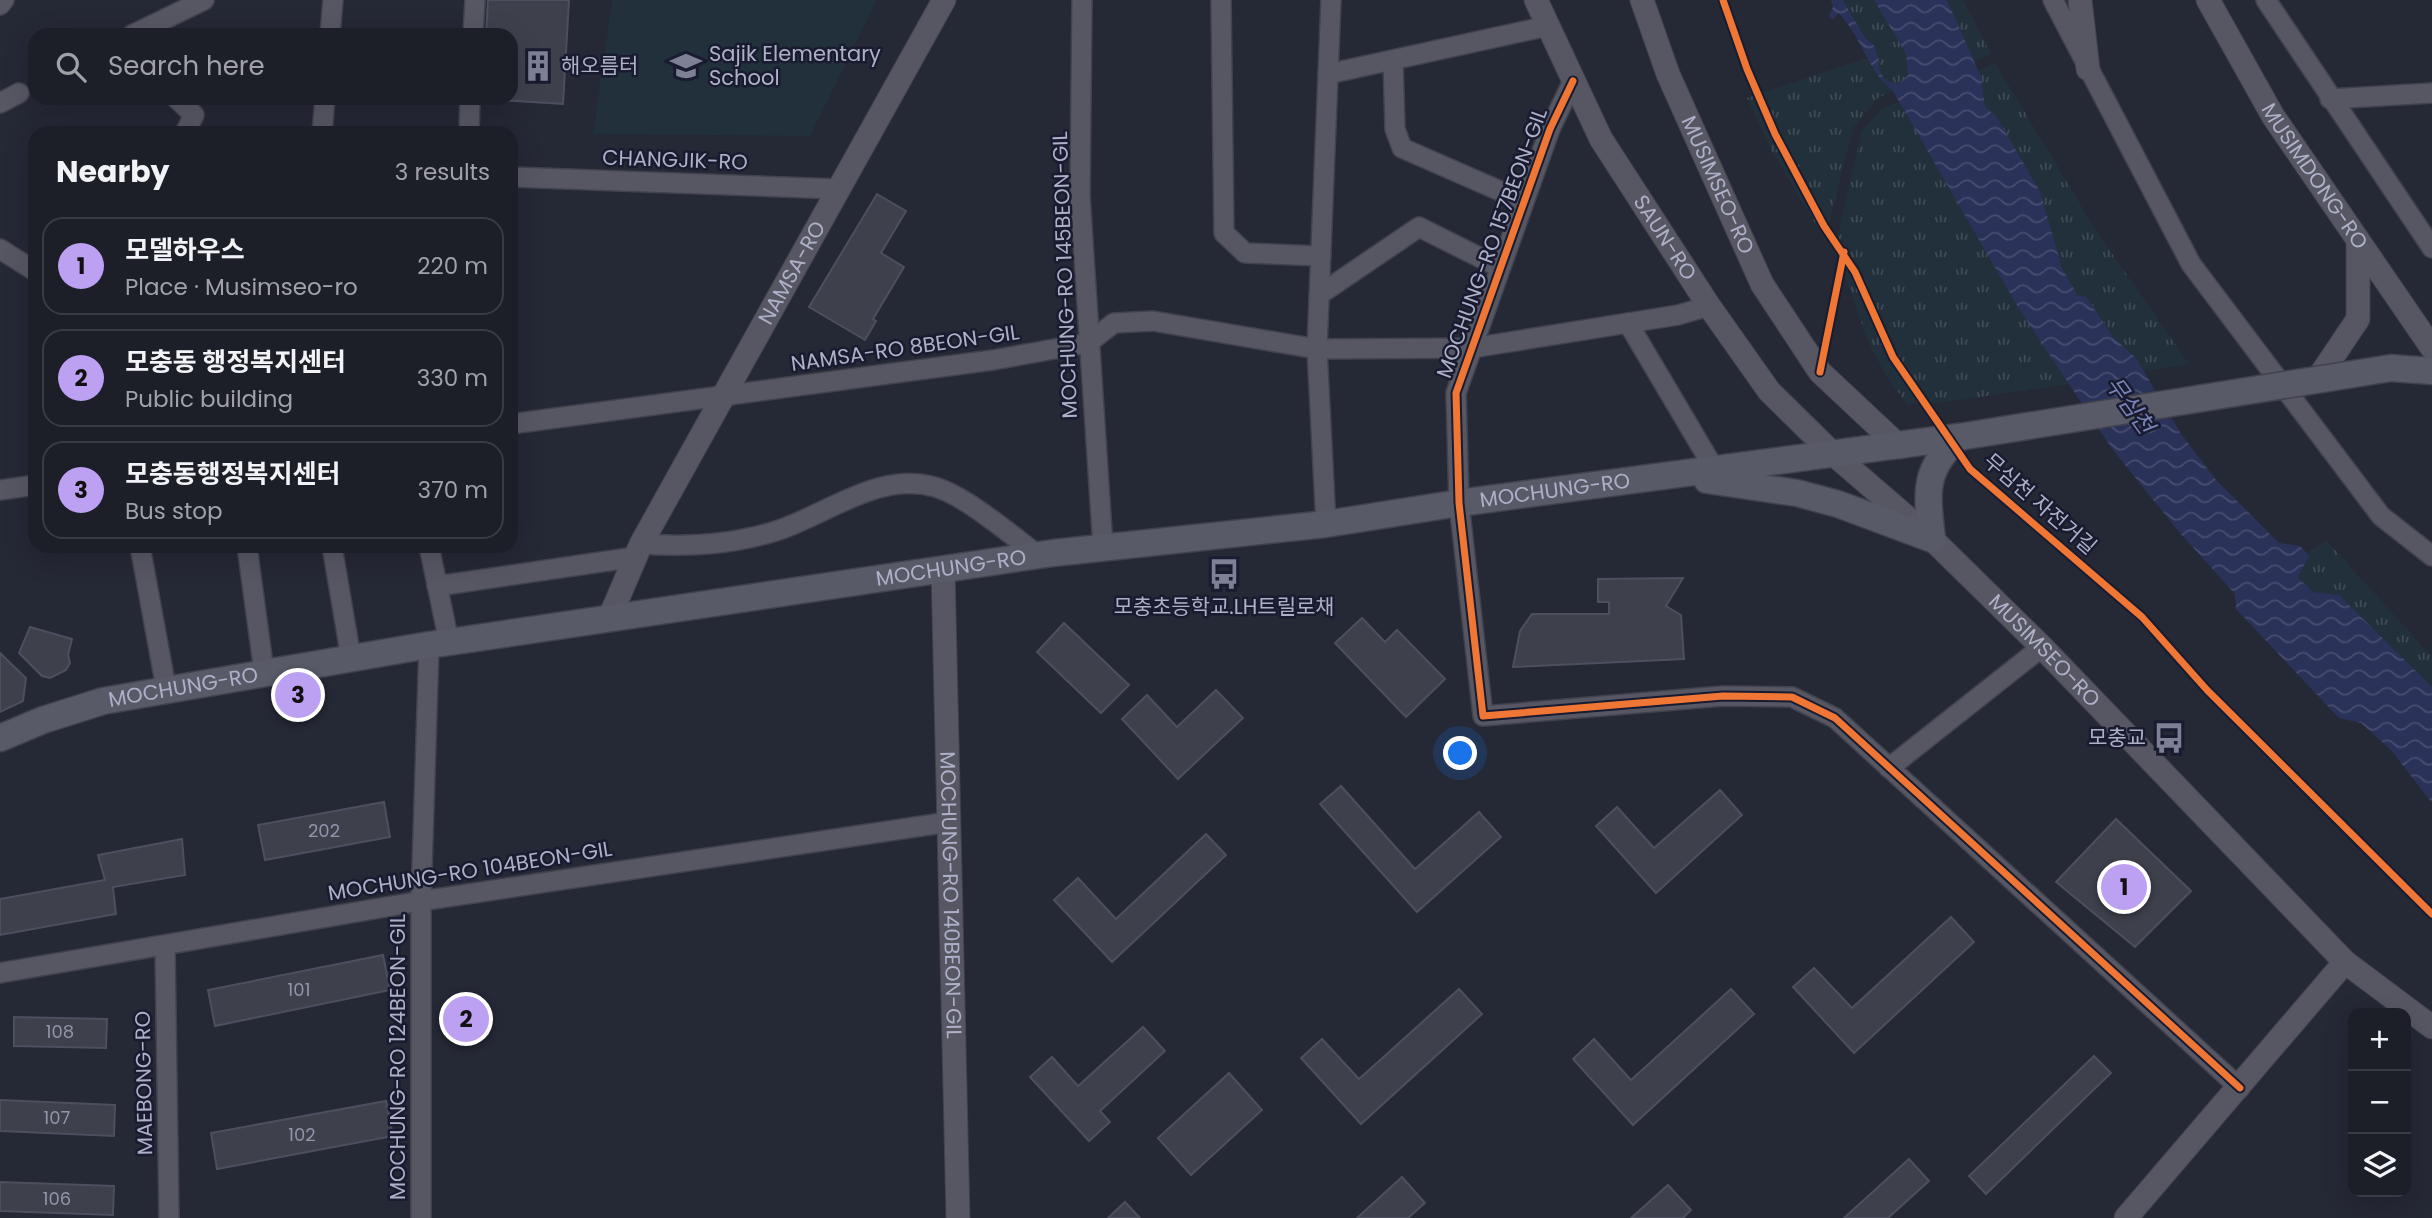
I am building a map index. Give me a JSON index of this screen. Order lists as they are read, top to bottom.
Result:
{
  "streets": {
    "main road": ["MOCHUNG-RO"],
    "street": [
      "CHANGJIK-RO",
      "MUSIMDONG-RO",
      "MUSIMSEO-RO",
      "SAUN-RO",
      "MOCHUNG-RO 157BEON-GIL",
      "NAMSA-RO",
      "MOCHUNG-RO 145BEON-GIL",
      "NAMSA-RO 8BEON-GIL",
      "MOCHUNG-RO 104BEON-GIL",
      "MOCHUNG-RO 140BEON-GIL",
      "MOCHUNG-RO 124BEON-GIL",
      "MAEBONG-RO"
    ],
    "cycle path": ["무심천 자전거길"]
  },
  "crossings": [
    ["CHANGJIK-RO", "NAMSA-RO"],
    ["MUSIMSEO-RO", "SAUN-RO"],
    ["MUSIMSEO-RO", "MOCHUNG-RO"],
    ["SAUN-RO", "MOCHUNG-RO 157BEON-GIL"],
    ["SAUN-RO", "MOCHUNG-RO"],
    ["MOCHUNG-RO 157BEON-GIL", "MOCHUNG-RO"],
    ["NAMSA-RO", "NAMSA-RO 8BEON-GIL"],
    ["NAMSA-RO", "MOCHUNG-RO"],
    ["MOCHUNG-RO 145BEON-GIL", "NAMSA-RO 8BEON-GIL"],
    ["MOCHUNG-RO 145BEON-GIL", "MOCHUNG-RO"],
    ["MOCHUNG-RO", "MOCHUNG-RO 140BEON-GIL"],
    ["MOCHUNG-RO", "MOCHUNG-RO 124BEON-GIL"],
    ["MOCHUNG-RO 104BEON-GIL", "MOCHUNG-RO 140BEON-GIL"],
    ["MOCHUNG-RO 104BEON-GIL", "MOCHUNG-RO 124BEON-GIL"],
    ["MOCHUNG-RO 104BEON-GIL", "MAEBONG-RO"]
  ],
  "water": ["무심천"],
  "places": {
    "building": ["해오름터"],
    "school or university": ["Sajik Elementary School"],
    "bus stop": ["모충초등학교.LH트릴로채", "모충교"]
  },
  "house_numbers": [
    "202",
    "101",
    "108",
    "107",
    "102",
    "106"
  ],
  "page": {
    "search": "Search here",
    "heading": ["Nearby", "3 results"],
    "list": [
      {
        "mark": "1",
        "name": "모델하우스",
        "note": "Place · Musimseo-ro",
        "value": "220 m"
      },
      {
        "mark": "2",
        "name": "모충동 행정복지센터",
        "note": "Public building",
        "value": "330 m"
      },
      {
        "mark": "3",
        "name": "모충동행정복지센터",
        "note": "Bus stop",
        "value": "370 m"
      }
    ],
    "pins": ["3", "1", "2"],
    "map_buttons": ["+", "−"]
  }
}
